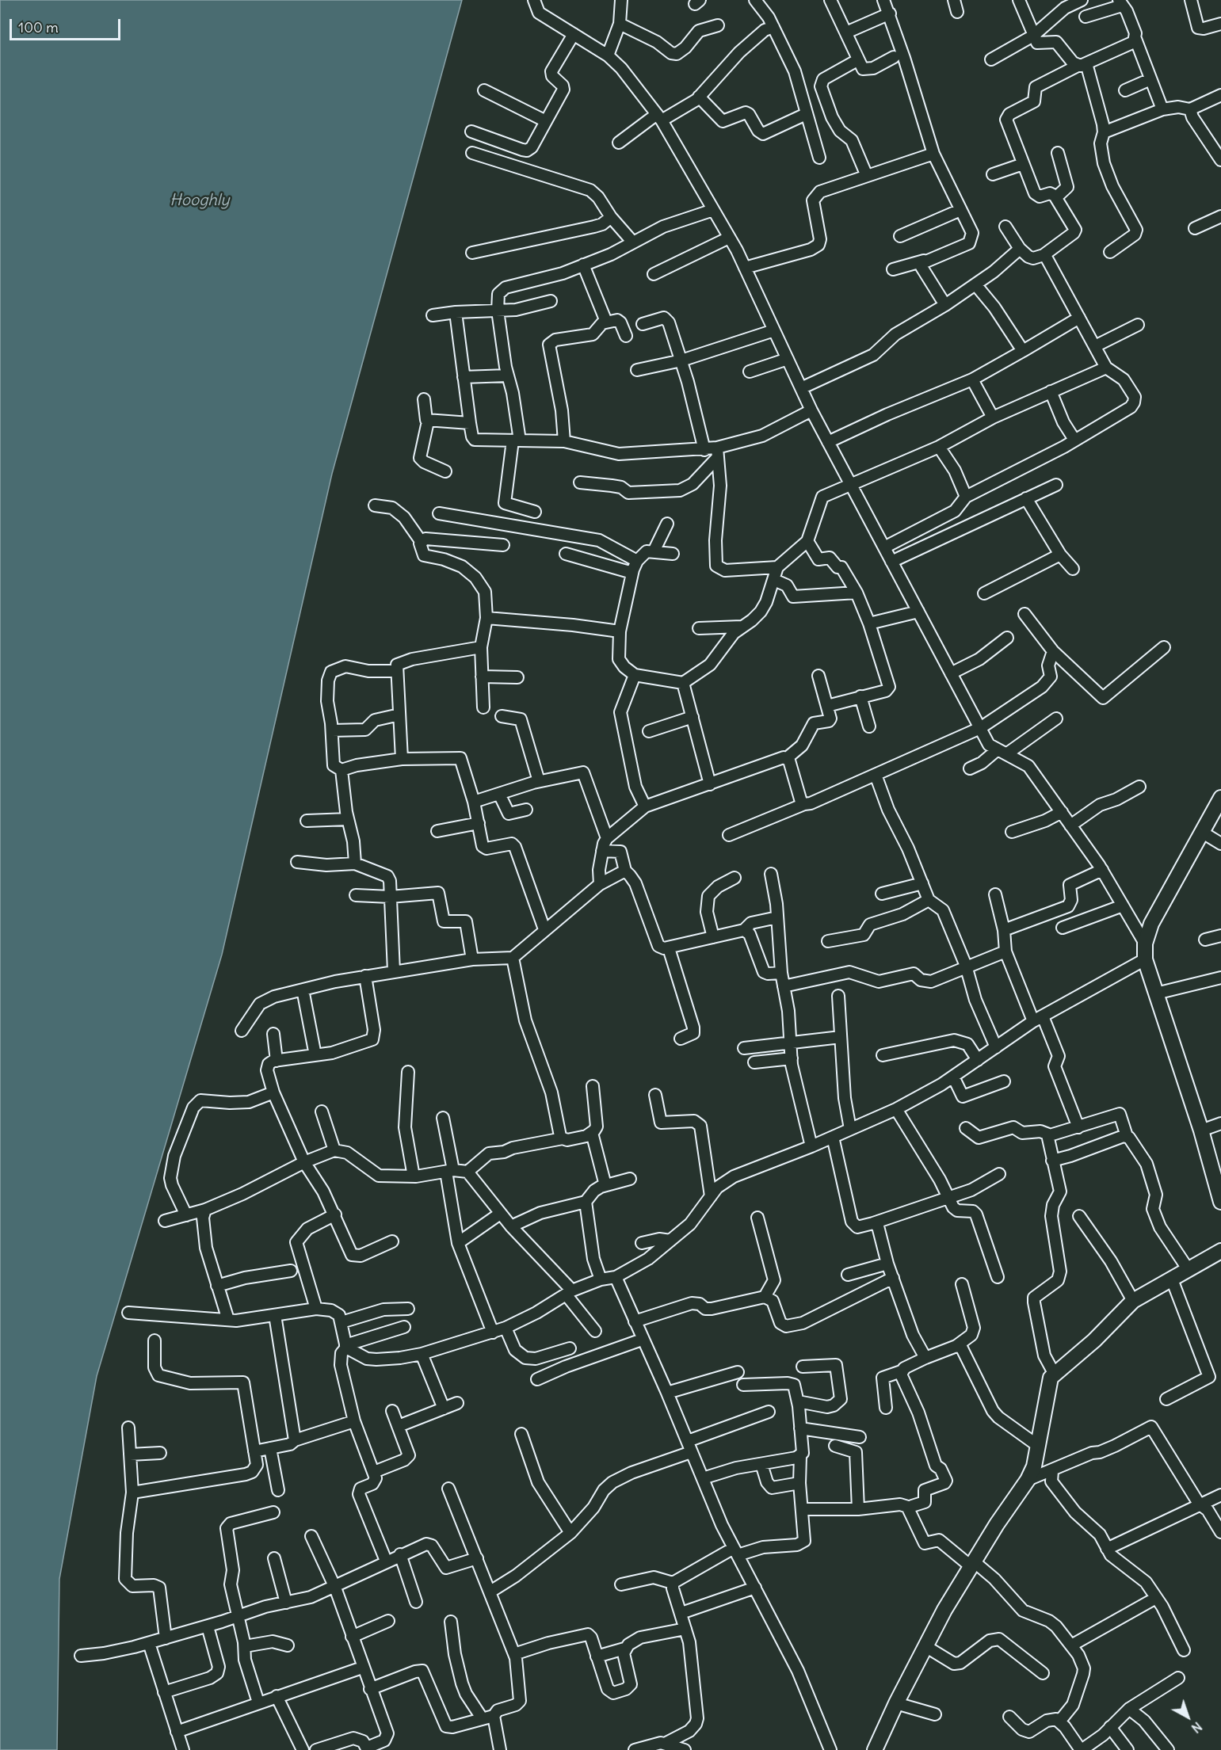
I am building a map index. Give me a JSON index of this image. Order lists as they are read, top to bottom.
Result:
{
  "water": ["Hooghly"],
  "scale_bar": "100 m",
  "north": "bottom right"
}
